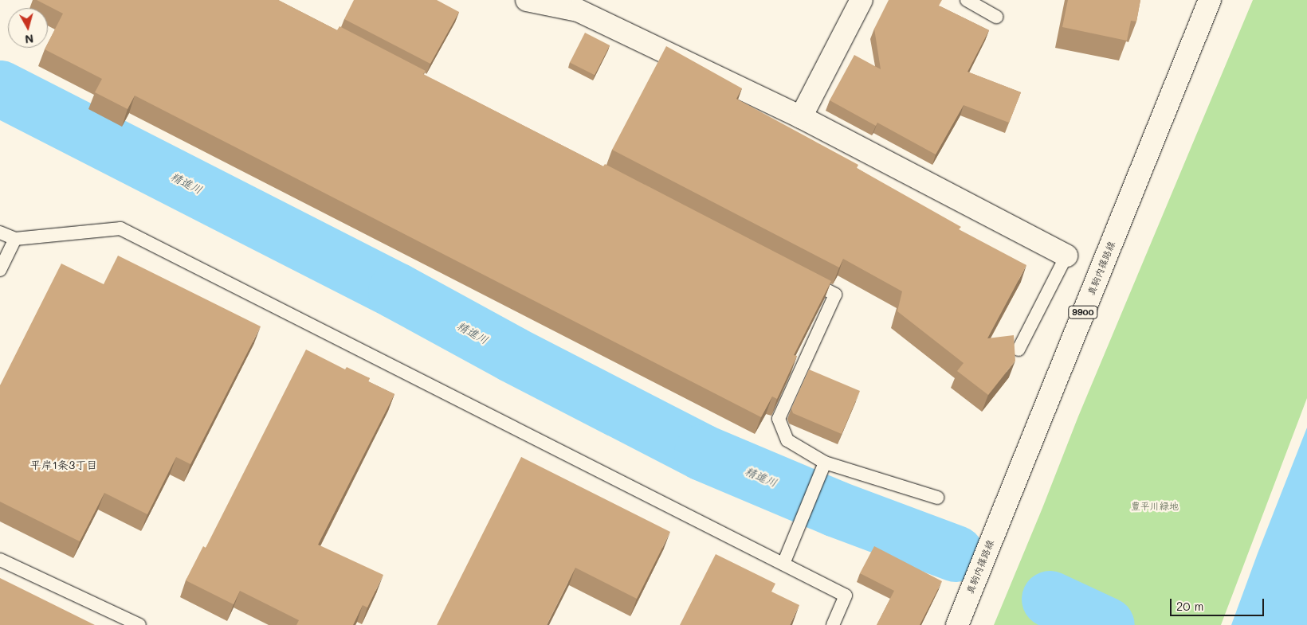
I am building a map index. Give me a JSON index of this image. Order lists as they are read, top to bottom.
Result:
{
  "streets": {
    "street": ["真駒内篠路線", "9900"]
  },
  "districts": ["平岸1条3丁目"],
  "water": ["精進川"],
  "parks": ["豊平川緑地"],
  "scale_bar": "20 m",
  "north": "bottom"
}
